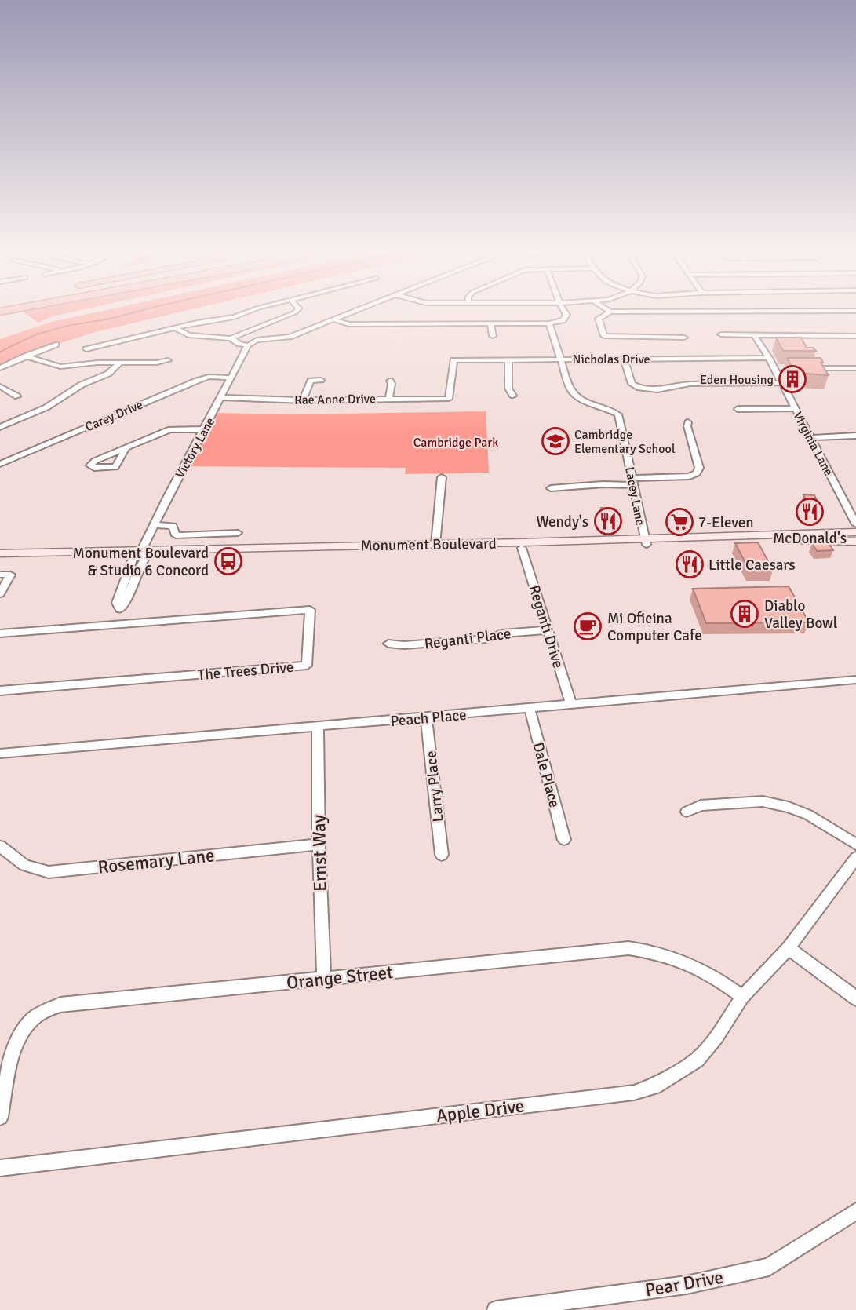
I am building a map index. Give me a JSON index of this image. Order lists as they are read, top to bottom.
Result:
{
  "streets": {
    "main road": ["Monument Boulevard"],
    "street": [
      "Nicholas Drive",
      "Rae Anne Drive",
      "Carey Drive",
      "Virginia Lane",
      "Victory Lane",
      "Lacey Lane",
      "Reganti Drive",
      "Reganti Place",
      "The Trees Drive",
      "Peach Place",
      "Dale Place",
      "Larry Place",
      "Ernst Way",
      "Rosemary Lane",
      "Orange Street",
      "Apple Drive",
      "Pear Drive"
    ]
  },
  "crossings": [
    ["Nicholas Drive", "Virginia Lane"],
    ["Nicholas Drive", "Lacey Lane"],
    ["Rae Anne Drive", "Victory Lane"],
    ["Carey Drive", "Victory Lane"],
    ["Victory Lane", "Monument Boulevard"],
    ["Lacey Lane", "Monument Boulevard"],
    ["Monument Boulevard", "Reganti Drive"],
    ["Reganti Drive", "Reganti Place"],
    ["Reganti Drive", "Peach Place"],
    ["Peach Place", "Dale Place"],
    ["Peach Place", "Larry Place"],
    ["Peach Place", "Ernst Way"],
    ["Ernst Way", "Rosemary Lane"],
    ["Ernst Way", "Orange Street"],
    ["Orange Street", "Apple Drive"]
  ],
  "parks": ["Cambridge Park"],
  "places": {
    "building": ["Eden Housing", "Diablo Valley Bowl"],
    "school or university": ["Cambridge Elementary School"],
    "restaurant": ["McDonald's", "Wendy's", "Little Caesars"],
    "supermarket": ["7-Eleven"],
    "bus stop": ["Monument Boulevard & Studio 6 Concord"],
    "cafe": ["Mi Oficina Computer Cafe"]
  }
}
